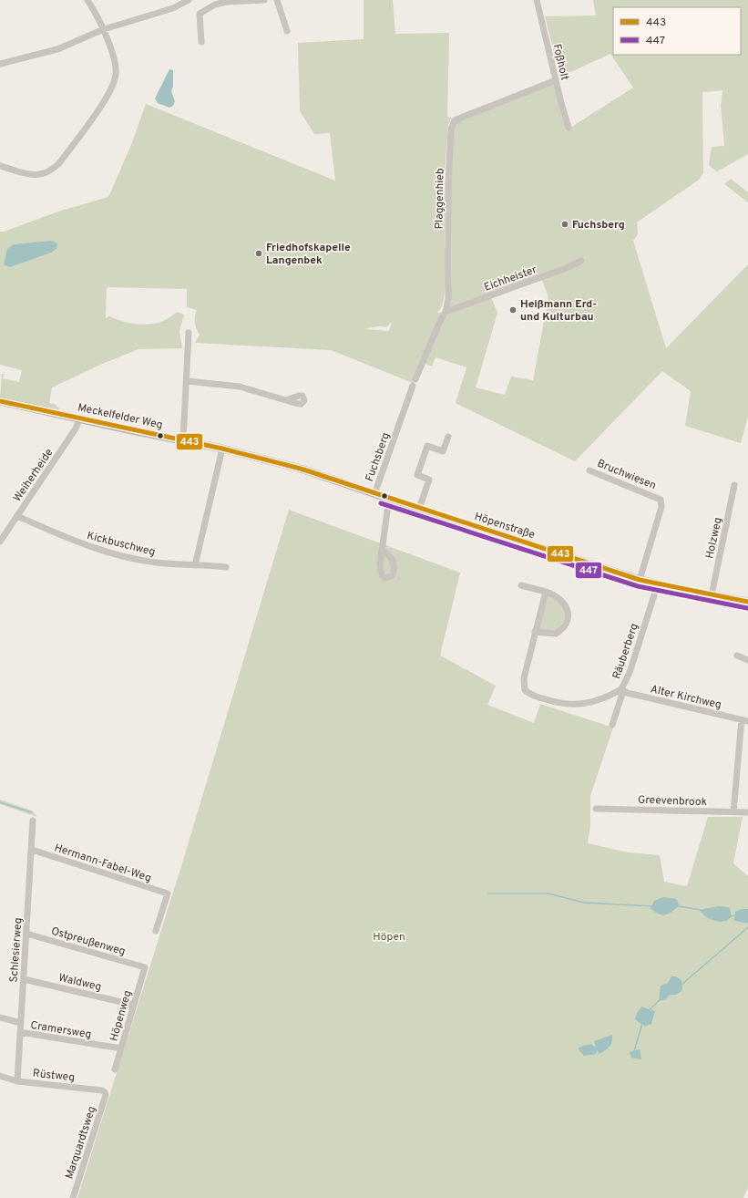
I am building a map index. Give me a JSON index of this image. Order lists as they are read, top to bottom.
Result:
{
  "streets": {
    "main road": ["Meckelfelder Weg", "Höpenstraße"],
    "street": [
      "Foßholt",
      "Plaggenhieb",
      "Eichheister",
      "Fuchsberg",
      "Bruchwiesen",
      "Weiherheide",
      "Holzweg",
      "Kickbuschweg",
      "Räuberberg",
      "Alter Kirchweg",
      "Greevenbrook",
      "Hermann-Fabel-Weg",
      "Ostpreußenweg",
      "Schlesierweg",
      "Waldweg",
      "Höpenweg",
      "Cramersweg",
      "Rüstweg",
      "Marquardtsweg"
    ]
  },
  "crossings": [
    ["Foßholt", "Plaggenhieb"],
    ["Plaggenhieb", "Eichheister"],
    ["Plaggenhieb", "Fuchsberg"],
    ["Meckelfelder Weg", "Weiherheide"],
    ["Meckelfelder Weg", "Höpenstraße"],
    ["Fuchsberg", "Höpenstraße"],
    ["Bruchwiesen", "Höpenstraße"],
    ["Weiherheide", "Kickbuschweg"],
    ["Höpenstraße", "Holzweg"],
    ["Höpenstraße", "Räuberberg"],
    ["Räuberberg", "Alter Kirchweg"],
    ["Hermann-Fabel-Weg", "Schlesierweg"],
    ["Ostpreußenweg", "Schlesierweg"],
    ["Ostpreußenweg", "Höpenweg"],
    ["Schlesierweg", "Waldweg"],
    ["Schlesierweg", "Cramersweg"],
    ["Schlesierweg", "Rüstweg"],
    ["Waldweg", "Höpenweg"],
    ["Höpenweg", "Cramersweg"],
    ["Rüstweg", "Marquardtsweg"]
  ],
  "parks": ["Höpen"],
  "places": ["Fuchsberg", "Friedhofskapelle Langenbek", "Heißmann Erd- und Kulturbau"],
  "lines": ["transit line 443", "transit line 447"],
  "legend": ["443", "447"]
}
